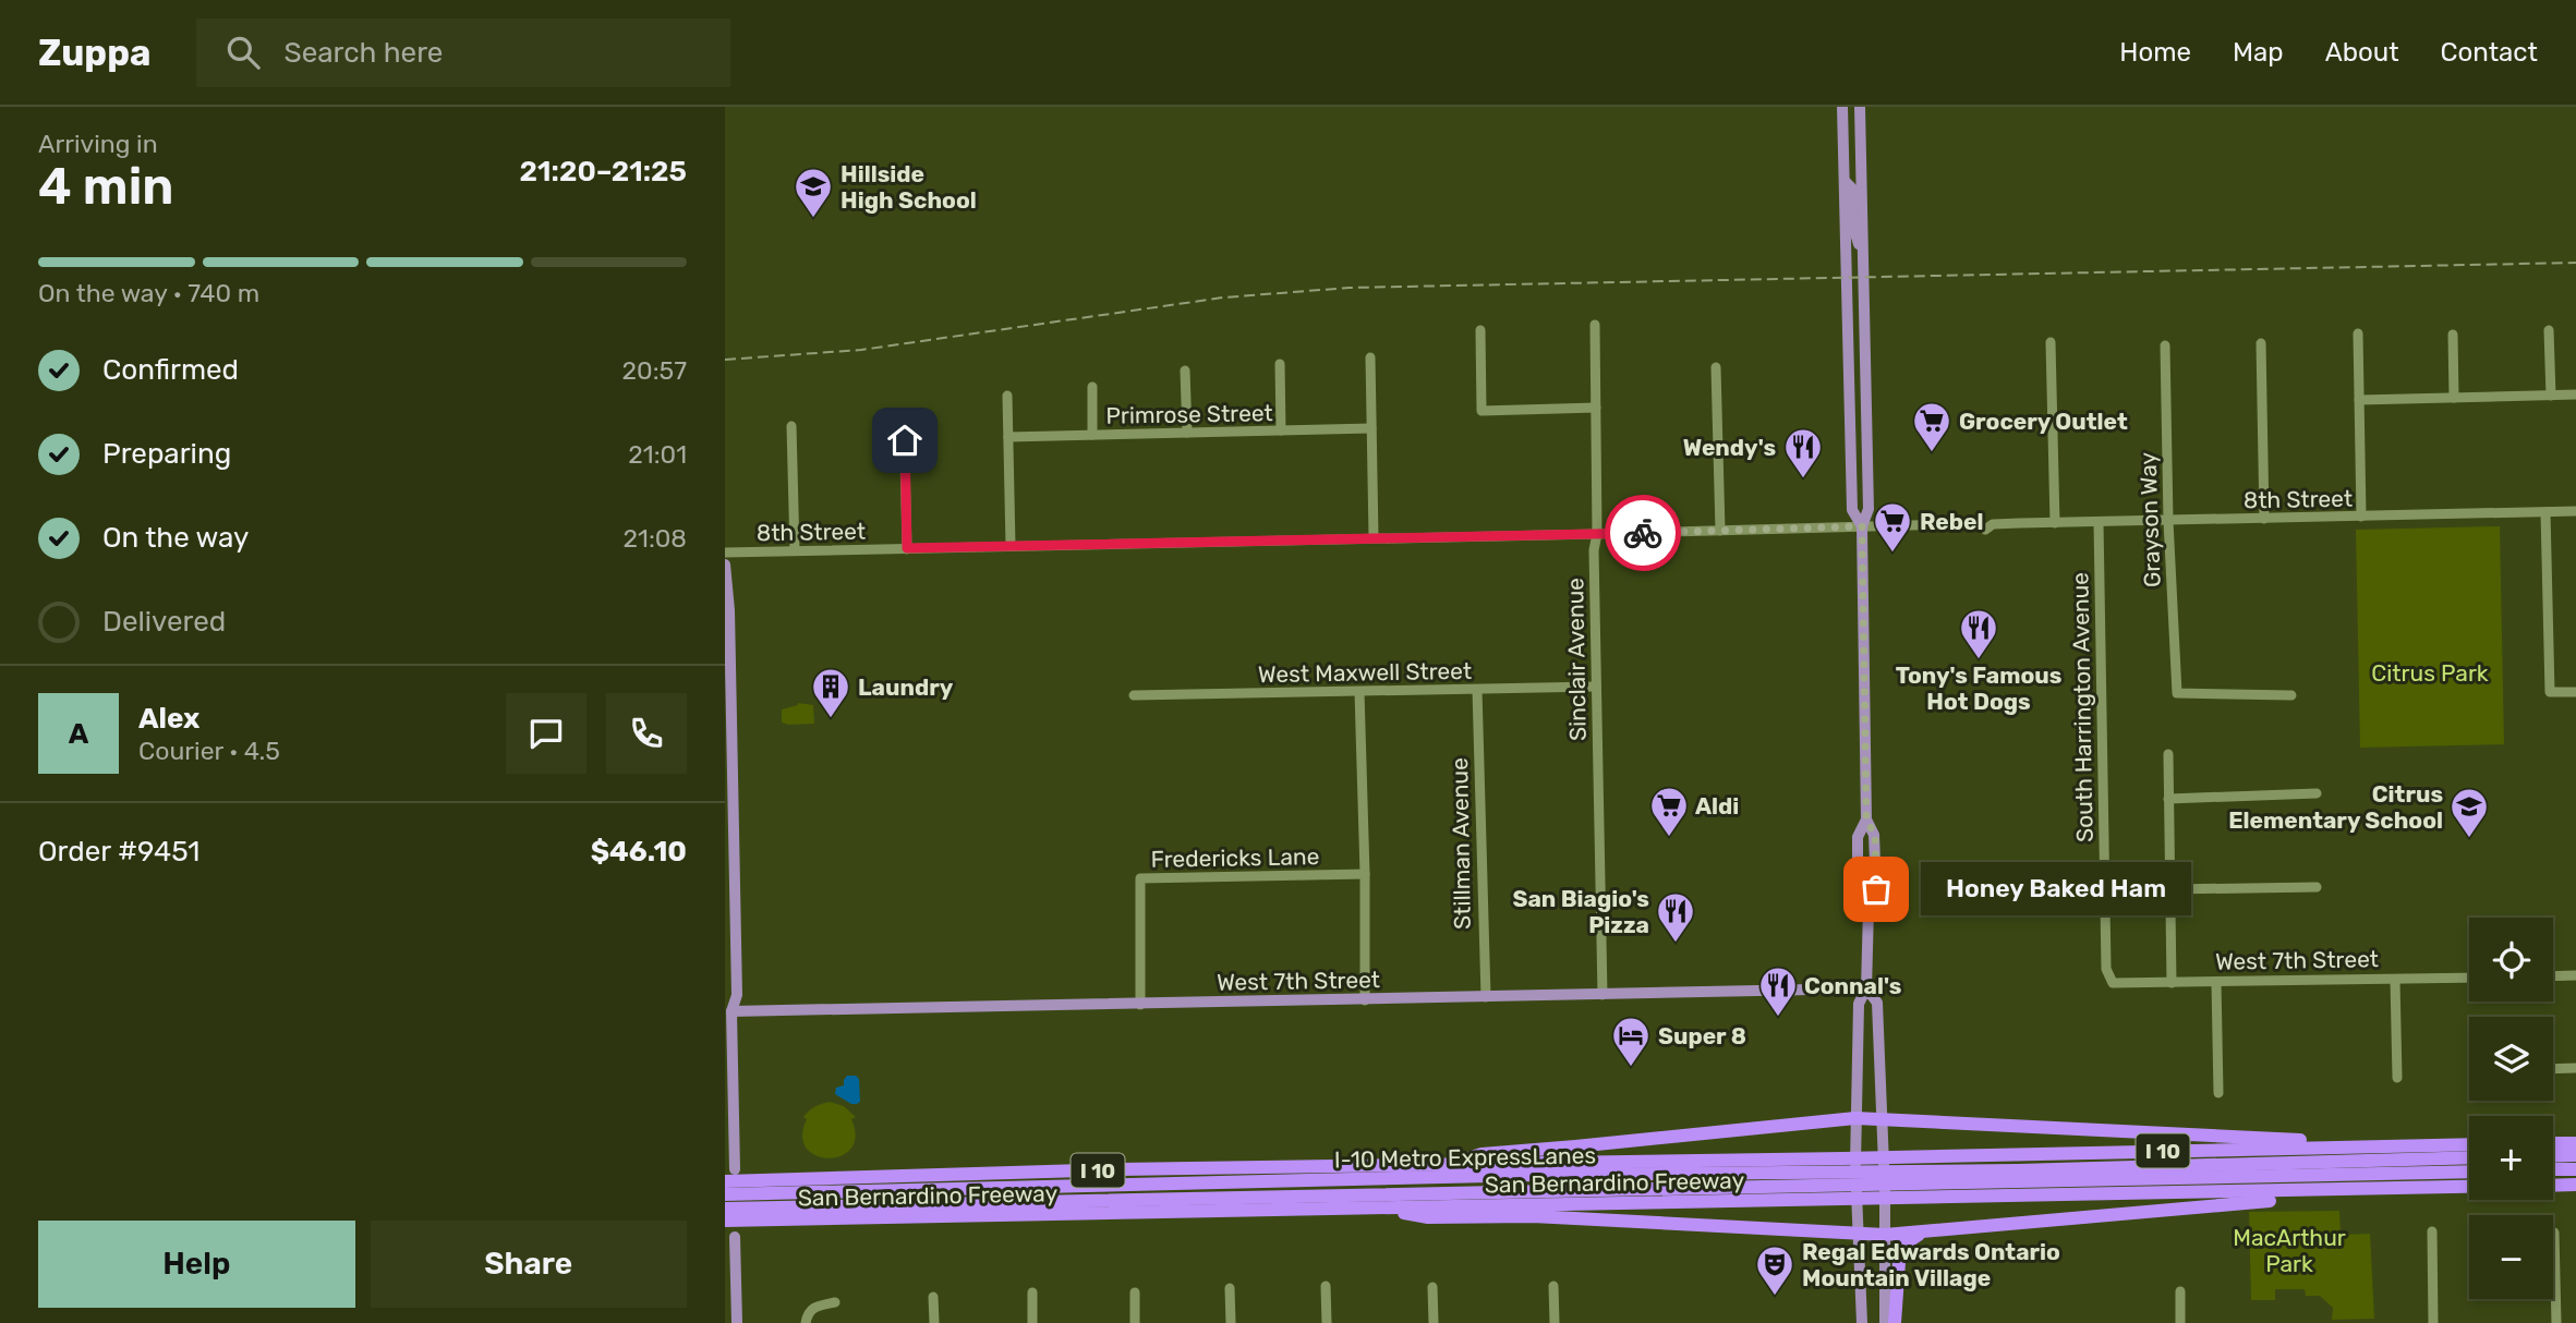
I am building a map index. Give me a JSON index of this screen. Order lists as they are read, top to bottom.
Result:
{
  "streets": {
    "highway": ["I 10", "I-10 Metro ExpressLanes", "San Bernardino Freeway"],
    "main road": ["West 7th Street"],
    "street": [
      "Primrose Street",
      "8th Street",
      "Grayson Way",
      "Sinclair Avenue",
      "West Maxwell Street",
      "South Harrington Avenue",
      "Stillman Avenue",
      "Fredericks Lane"
    ]
  },
  "crossings": [
    ["8th Street", "Grayson Way"],
    ["8th Street", "Sinclair Avenue"],
    ["8th Street", "South Harrington Avenue"],
    ["Sinclair Avenue", "West Maxwell Street"],
    ["Sinclair Avenue", "West 7th Street"],
    ["West Maxwell Street", "Stillman Avenue"],
    ["South Harrington Avenue", "West 7th Street"],
    ["Stillman Avenue", "West 7th Street"],
    ["Fredericks Lane", "West 7th Street"],
    ["I-10 Metro ExpressLanes", "San Bernardino Freeway"]
  ],
  "parks": ["Citrus Park", "MacArthur Park"],
  "places": {
    "school or university": ["Hillside High School", "Citrus Elementary School"],
    "supermarket": ["Grocery Outlet", "Rebel", "Aldi"],
    "restaurant": [
      "Wendy's",
      "Tony's Famous Hot Dogs",
      "San Biagio's Pizza",
      "Connal's"
    ],
    "building": ["Laundry"],
    "other": ["Honey Baked Ham"],
    "hotel": ["Super 8"],
    "theatre": ["Regal Edwards Ontario Mountain Village"]
  },
  "page": {
    "header": "Zuppa",
    "search": "Search here",
    "nav": [
      "Home",
      "Map",
      "About",
      "Contact"
    ],
    "heading": ["4 min", "Arriving in", "21:20–21:25"],
    "panel": [
      "Alex",
      "Courier · 4.5",
      "Order #9451",
      "$46.10"
    ],
    "bar": "On the way · 740 m",
    "list": [
      ["Confirmed", "20:57"],
      ["Preparing", "21:01"],
      ["On the way", "21:08"],
      "Delivered"
    ],
    "round": "A",
    "bubble": "Honey Baked Ham",
    "map_buttons": ["+", "−"],
    "buttons": ["Help", "Share"]
  }
}
